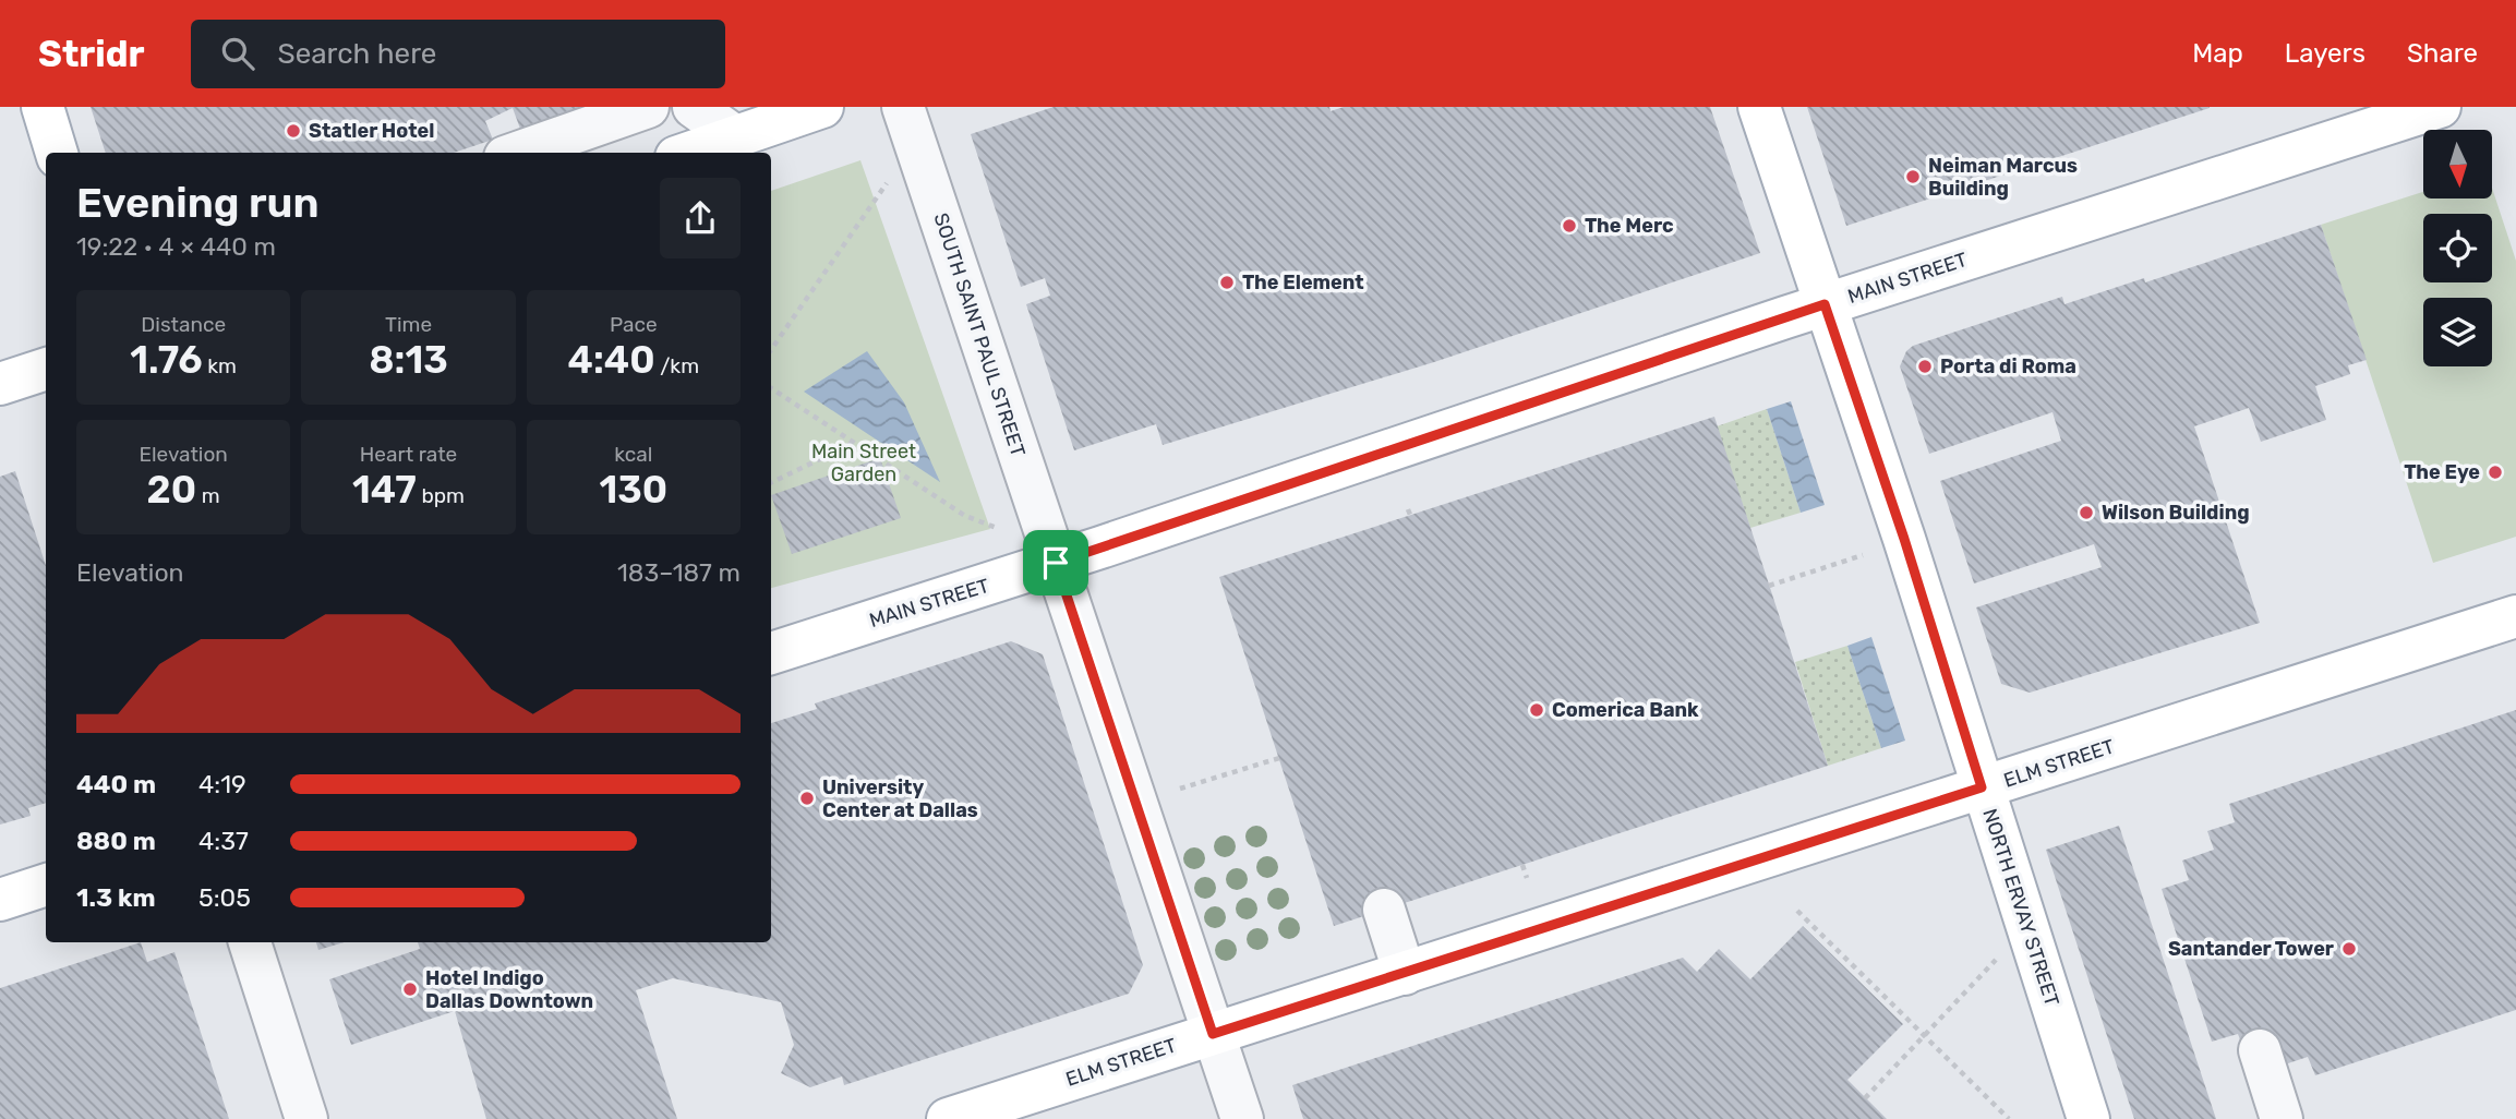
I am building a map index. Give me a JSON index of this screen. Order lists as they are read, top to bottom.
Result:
{
  "streets": {
    "main road": ["MAIN STREET", "ELM STREET", "NORTH ERVAY STREET"],
    "street": ["SOUTH SAINT PAUL STREET"]
  },
  "crossings": [
    ["MAIN STREET", "SOUTH SAINT PAUL STREET"],
    ["MAIN STREET", "NORTH ERVAY STREET"],
    ["SOUTH SAINT PAUL STREET", "ELM STREET"],
    ["ELM STREET", "NORTH ERVAY STREET"]
  ],
  "parks": ["Main Street Garden"],
  "places": [
    "Statler Hotel",
    "Neiman Marcus Building",
    "The Merc",
    "The Element",
    "Porta di Roma",
    "The Eye",
    "Wilson Building",
    "Comerica Bank",
    "University Center at Dallas",
    "Santander Tower",
    "Hotel Indigo Dallas Downtown"
  ],
  "north": "bottom",
  "page": {
    "header": "Stridr",
    "search": "Search here",
    "nav": ["Map", "Layers", "Share"],
    "heading": ["Evening run", "19:22 · 4 × 440 m"],
    "stats": [
      ["Distance", "1.76 km"],
      ["Time", "8:13"],
      ["Pace", "4:40 /km"],
      ["Elevation", "20 m"],
      ["Heart rate", "147 bpm"],
      ["kcal", "130"]
    ],
    "chart": ["Elevation", "183–187 m"],
    "list": [
      {
        "name": "440 m",
        "note": "4:19"
      },
      {
        "name": "880 m",
        "note": "4:37"
      },
      {
        "name": "1.3 km",
        "note": "5:05"
      }
    ]
  }
}
